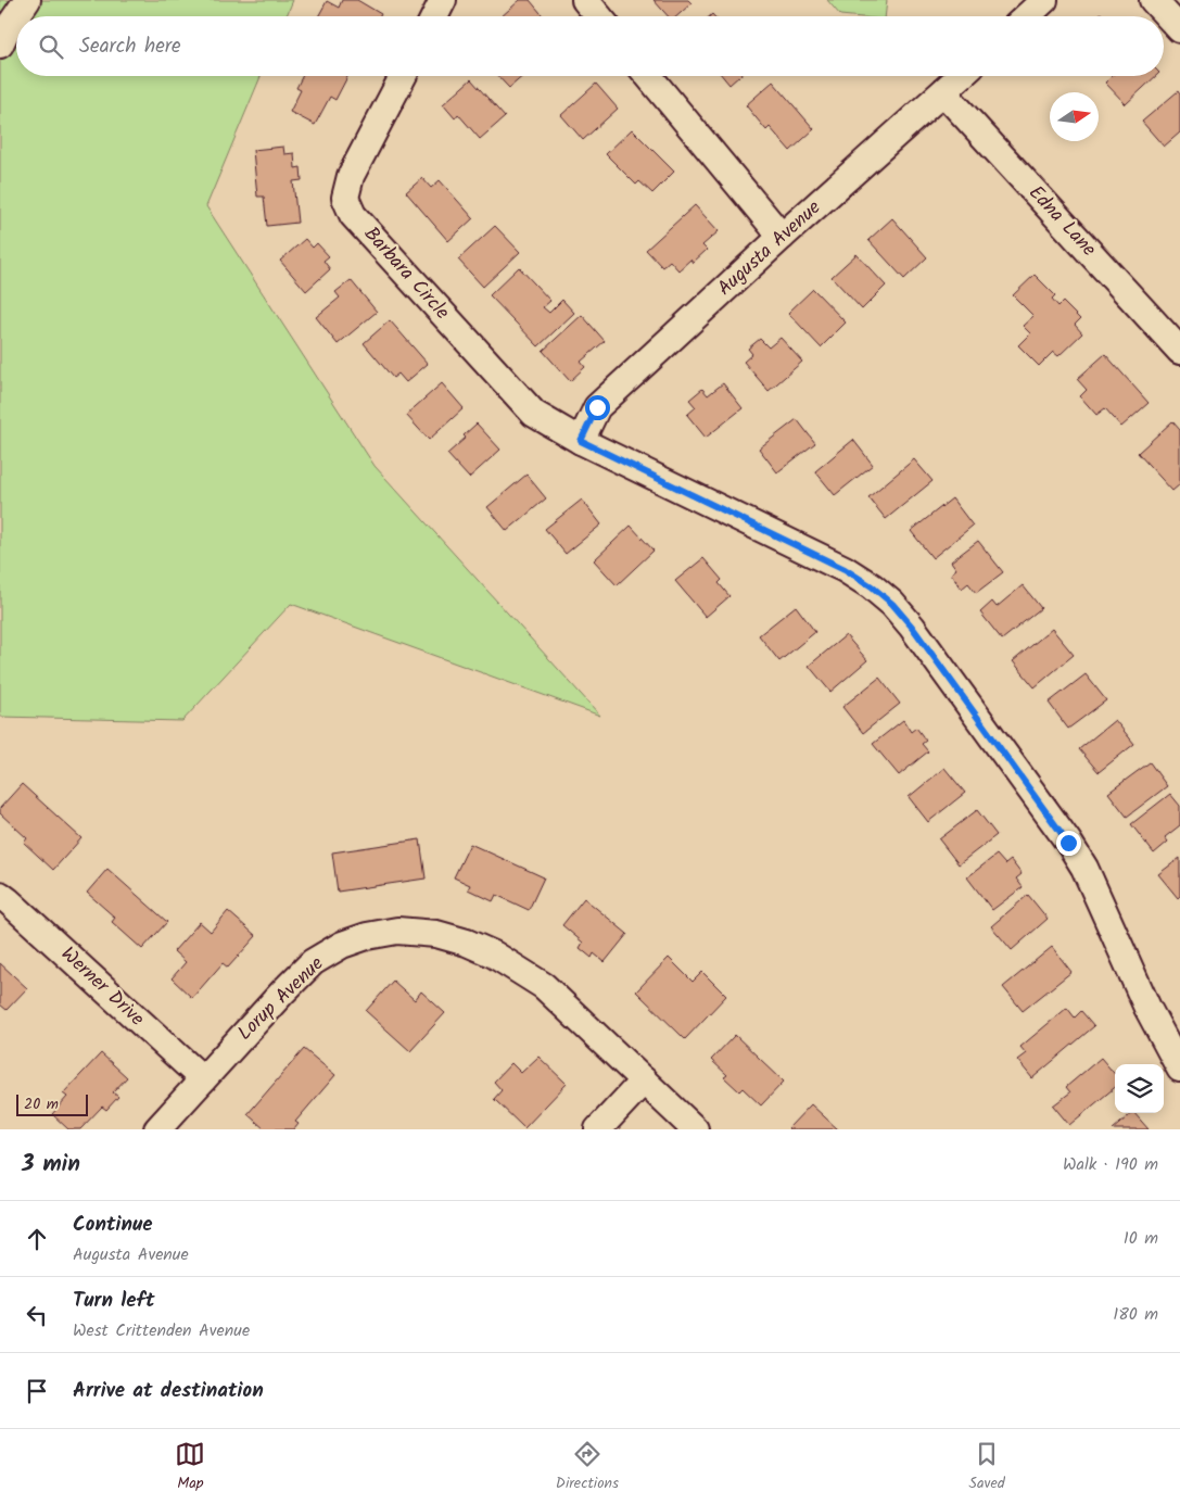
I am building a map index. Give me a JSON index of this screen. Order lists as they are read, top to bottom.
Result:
{
  "streets": {
    "street": [
      "Edna Lane",
      "Augusta Avenue",
      "Barbara Circle",
      "Werner Drive",
      "Lorup Avenue"
    ]
  },
  "crossings": [
    ["Edna Lane", "Augusta Avenue"],
    ["Augusta Avenue", "Barbara Circle"],
    ["Werner Drive", "Lorup Avenue"]
  ],
  "scale_bar": "20 m",
  "north": "right",
  "page": {
    "search": "Search here",
    "scale": "20 m",
    "heading": ["3 min", "Walk · 190 m"],
    "list": [
      ["Continue", "Augusta Avenue", "10 m"],
      ["Turn left", "West Crittenden Avenue", "180 m"],
      "Arrive at destination"
    ],
    "nav": ["Map", "Directions", "Saved"]
  }
}
